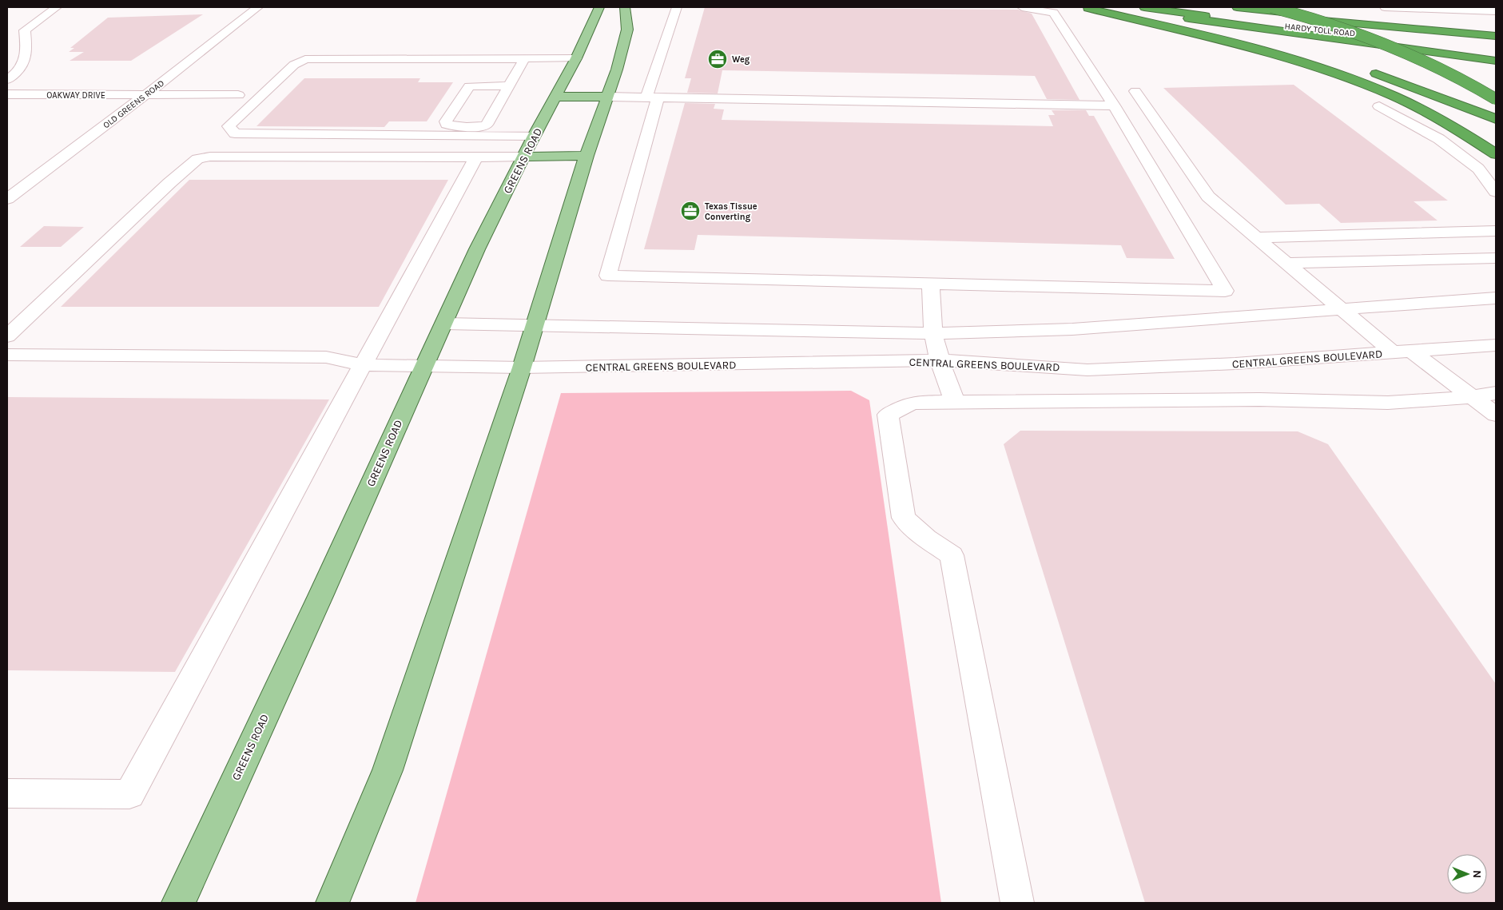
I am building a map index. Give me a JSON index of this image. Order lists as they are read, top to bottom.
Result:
{
  "streets": {
    "highway": ["HARDY TOLL ROAD"],
    "main road": ["GREENS ROAD"],
    "street": ["OAKWAY DRIVE", "OLD GREENS ROAD", "CENTRAL GREENS BOULEVARD"]
  },
  "crossings": [
    ["OAKWAY DRIVE", "OLD GREENS ROAD"],
    ["GREENS ROAD", "CENTRAL GREENS BOULEVARD"]
  ],
  "places": {
    "office": ["Weg", "Texas Tissue Converting"]
  },
  "north": "right"
}
